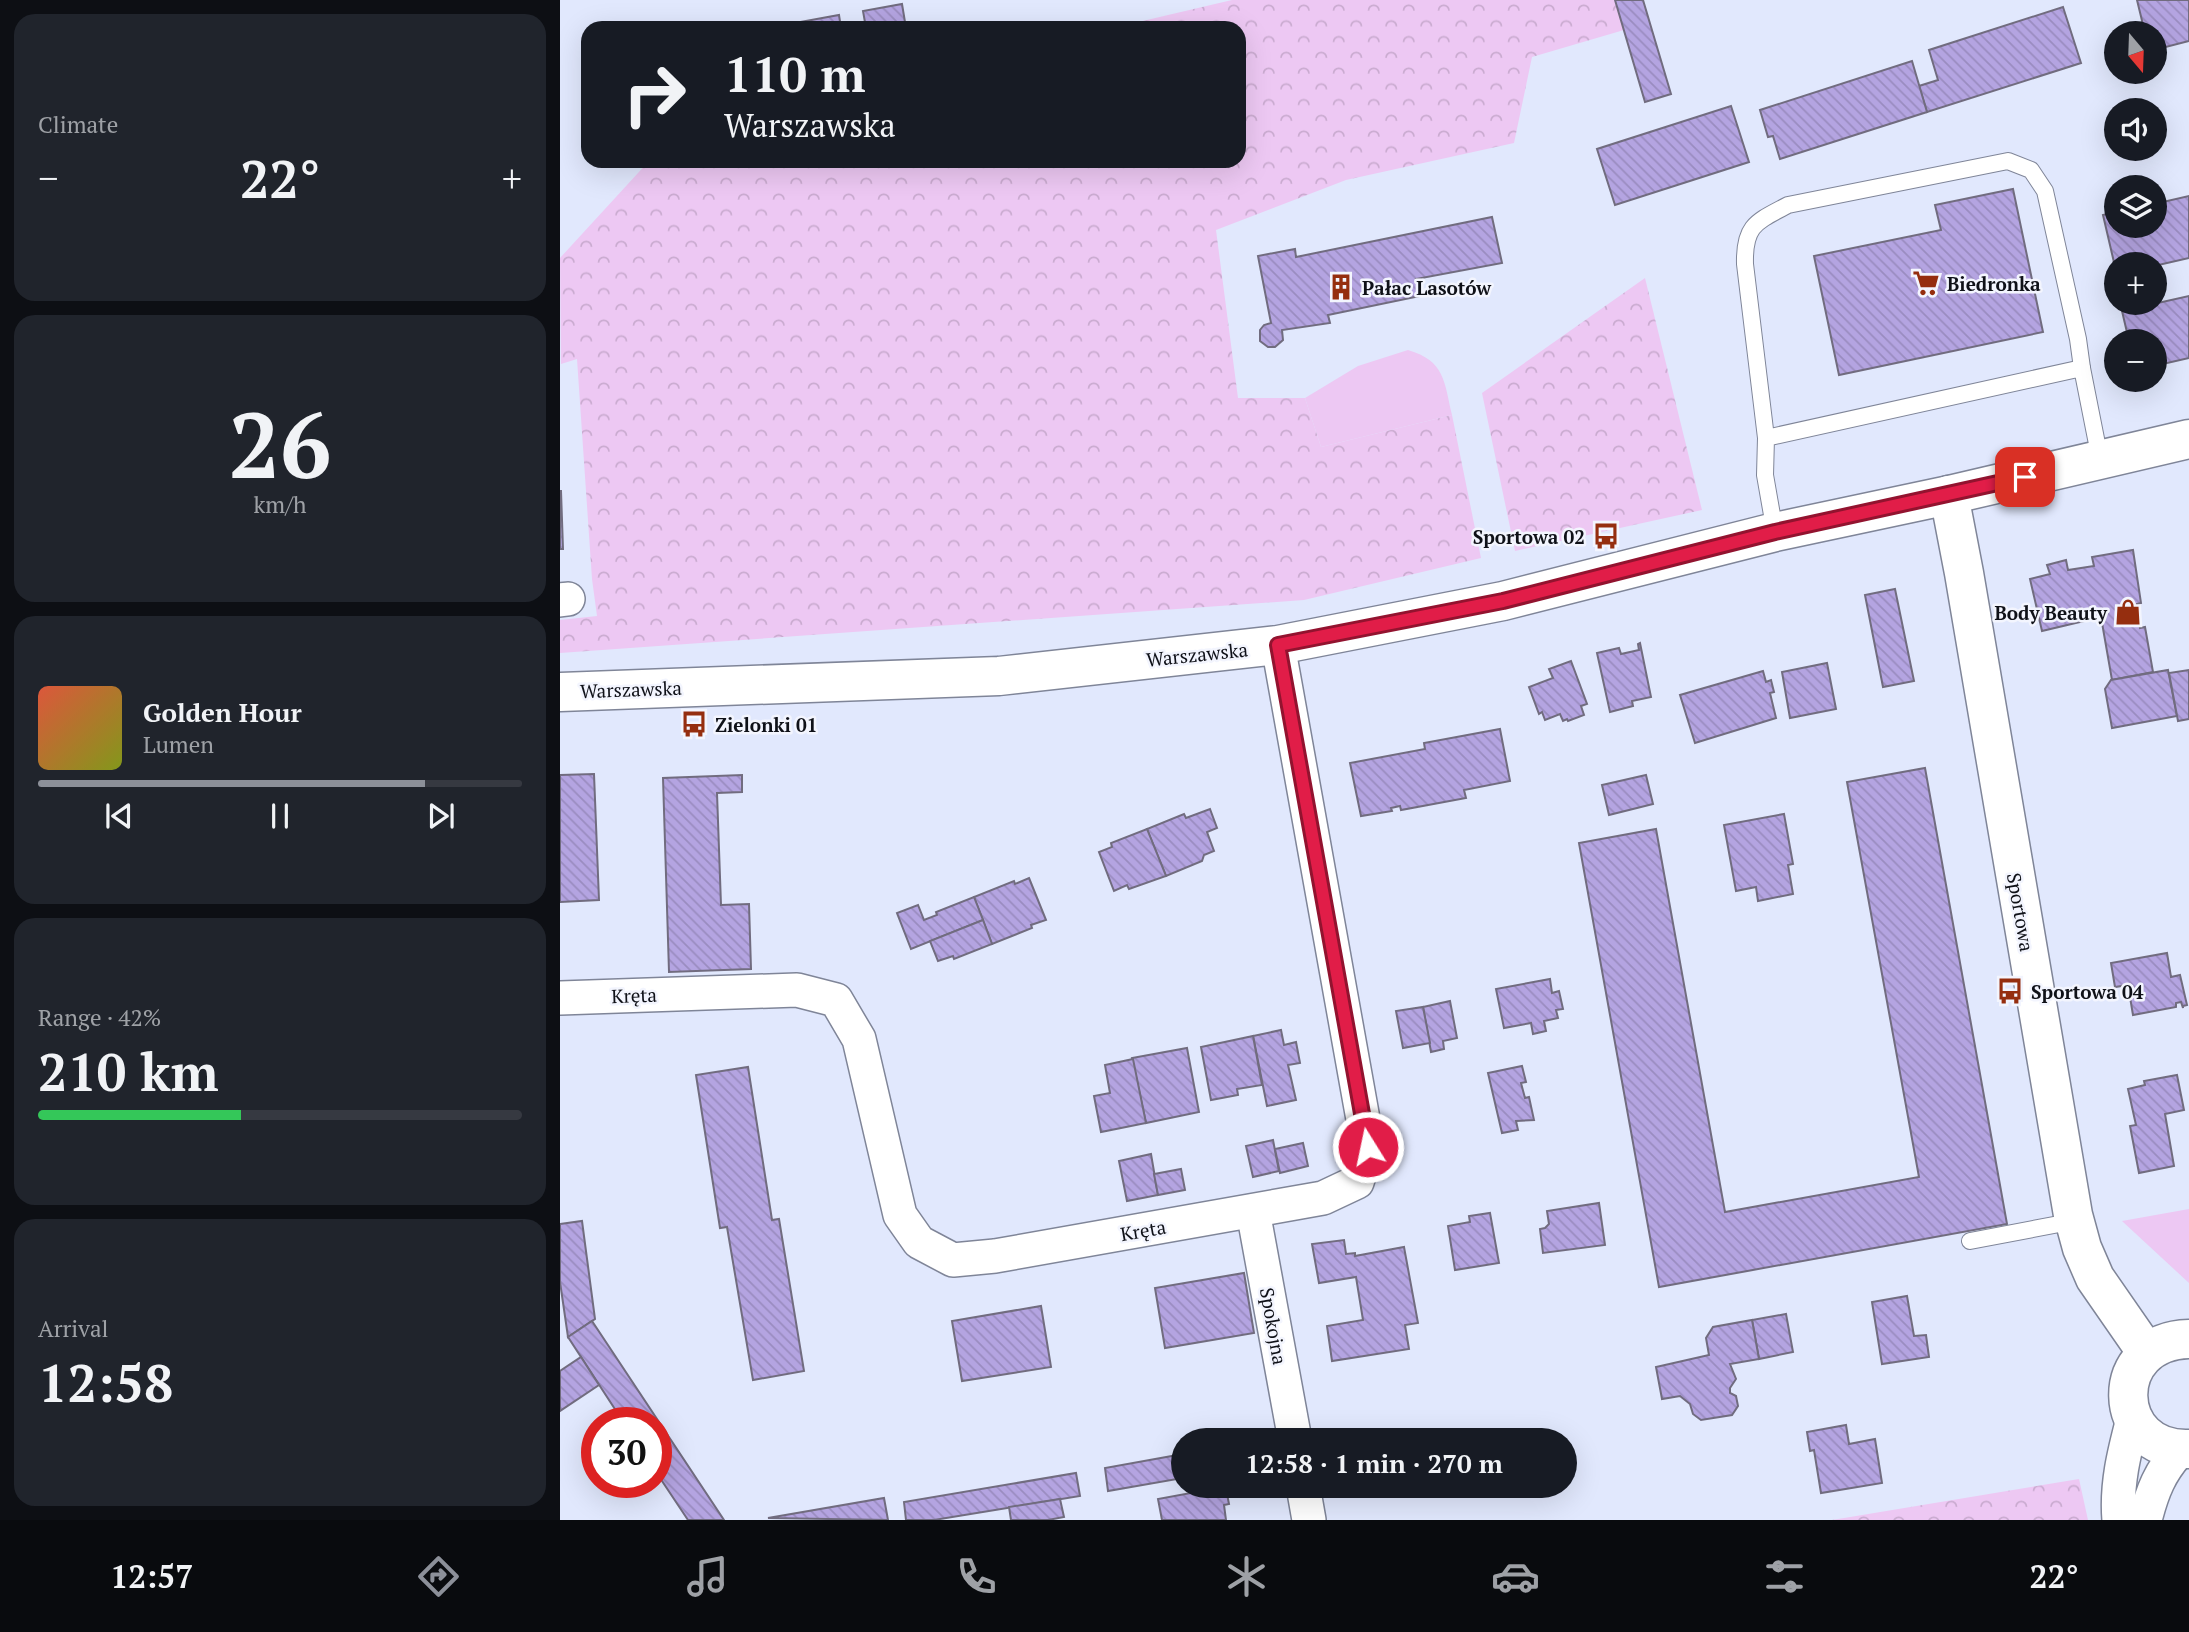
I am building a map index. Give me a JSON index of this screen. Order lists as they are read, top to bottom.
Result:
{
  "streets": {
    "main road": ["Warszawska", "Sportowa"],
    "street": ["Kręta", "Spokojna"]
  },
  "crossings": [
    ["Warszawska", "Sportowa"],
    ["Warszawska", "Kręta"],
    ["Kręta", "Spokojna"]
  ],
  "places": {
    "supermarket": ["Biedronka"],
    "building": ["Pałac Lasotów"],
    "bus stop": ["Sportowa 02", "Zielonki 01", "Sportowa 04"],
    "shop": ["Body Beauty"]
  },
  "north": "bottom",
  "page": {
    "tile": [
      "Climate",
      ["26", "km/h"],
      ["Range · 42%", "210 km"],
      ["Arrival", "12:58"]
    ],
    "map_buttons": ["+", "−"],
    "turn": ["110 m", "Warszawska"],
    "heat": ["−", "22°", "+"],
    "song": ["Golden Hour", "Lumen"],
    "limit": "30",
    "trip": "12:58 · 1 min · 270 m",
    "tabs": ["12:57", "22°"]
  }
}
